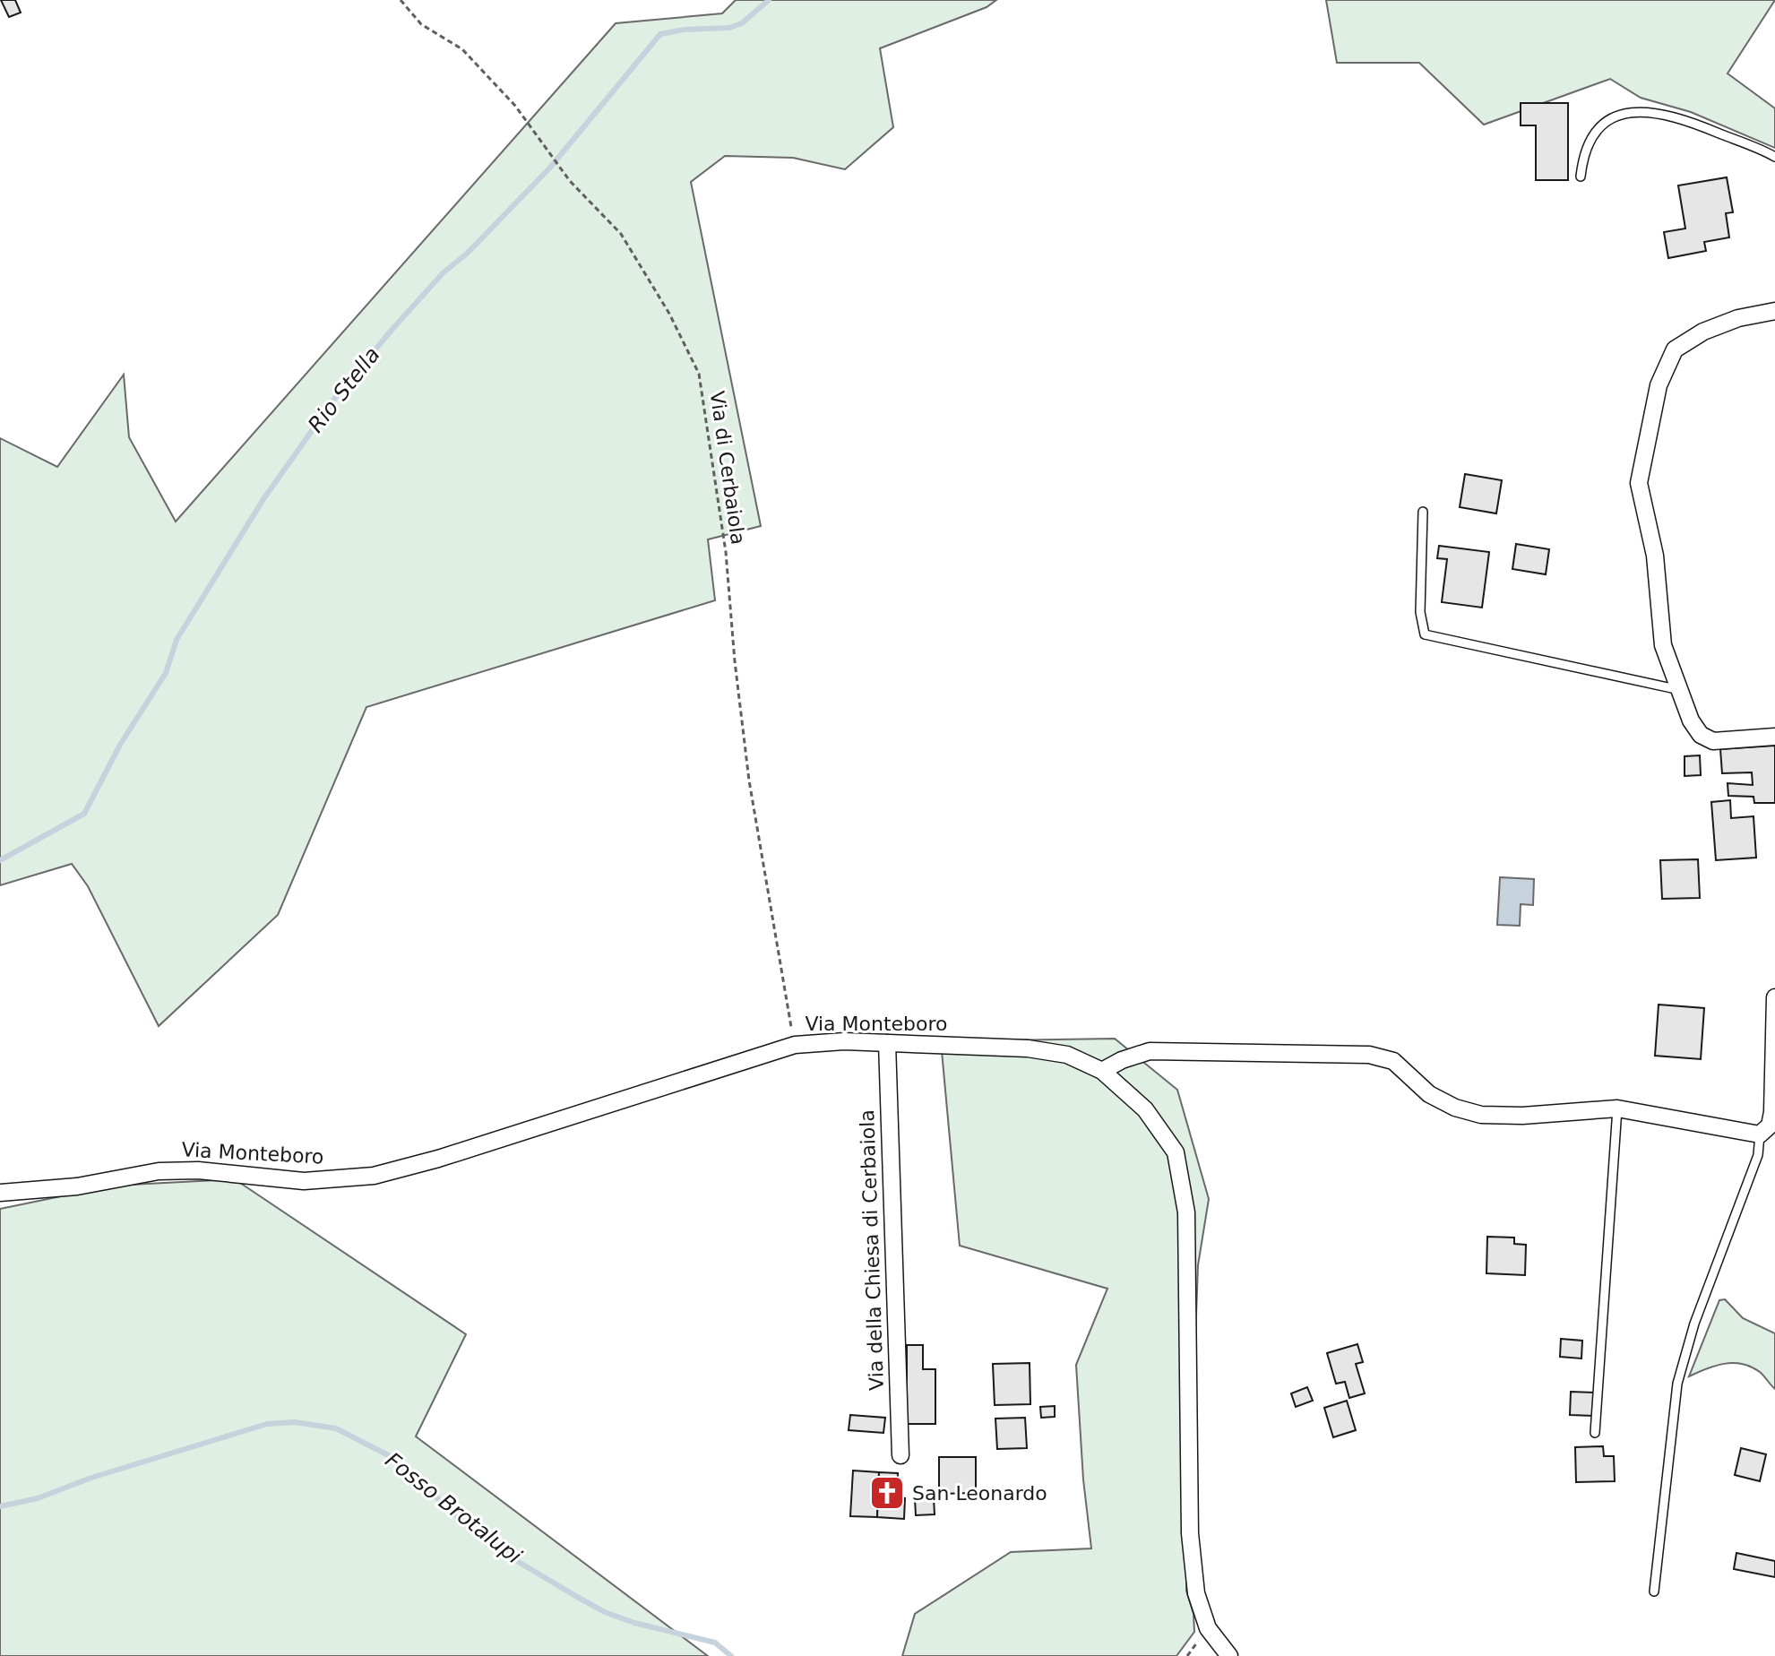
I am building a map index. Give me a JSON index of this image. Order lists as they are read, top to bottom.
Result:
{
  "streets": {
    "street": ["Via Monteboro", "Via della Chiesa di Cerbaiola"],
    "path": ["Via di Cerbaiola"]
  },
  "crossings": [
    ["Via di Cerbaiola", "Via Monteboro"],
    ["Via Monteboro", "Via della Chiesa di Cerbaiola"]
  ],
  "water": ["Rio Stella", "Fosso Brotalupi"],
  "places": {
    "church": ["San Leonardo"]
  }
}
